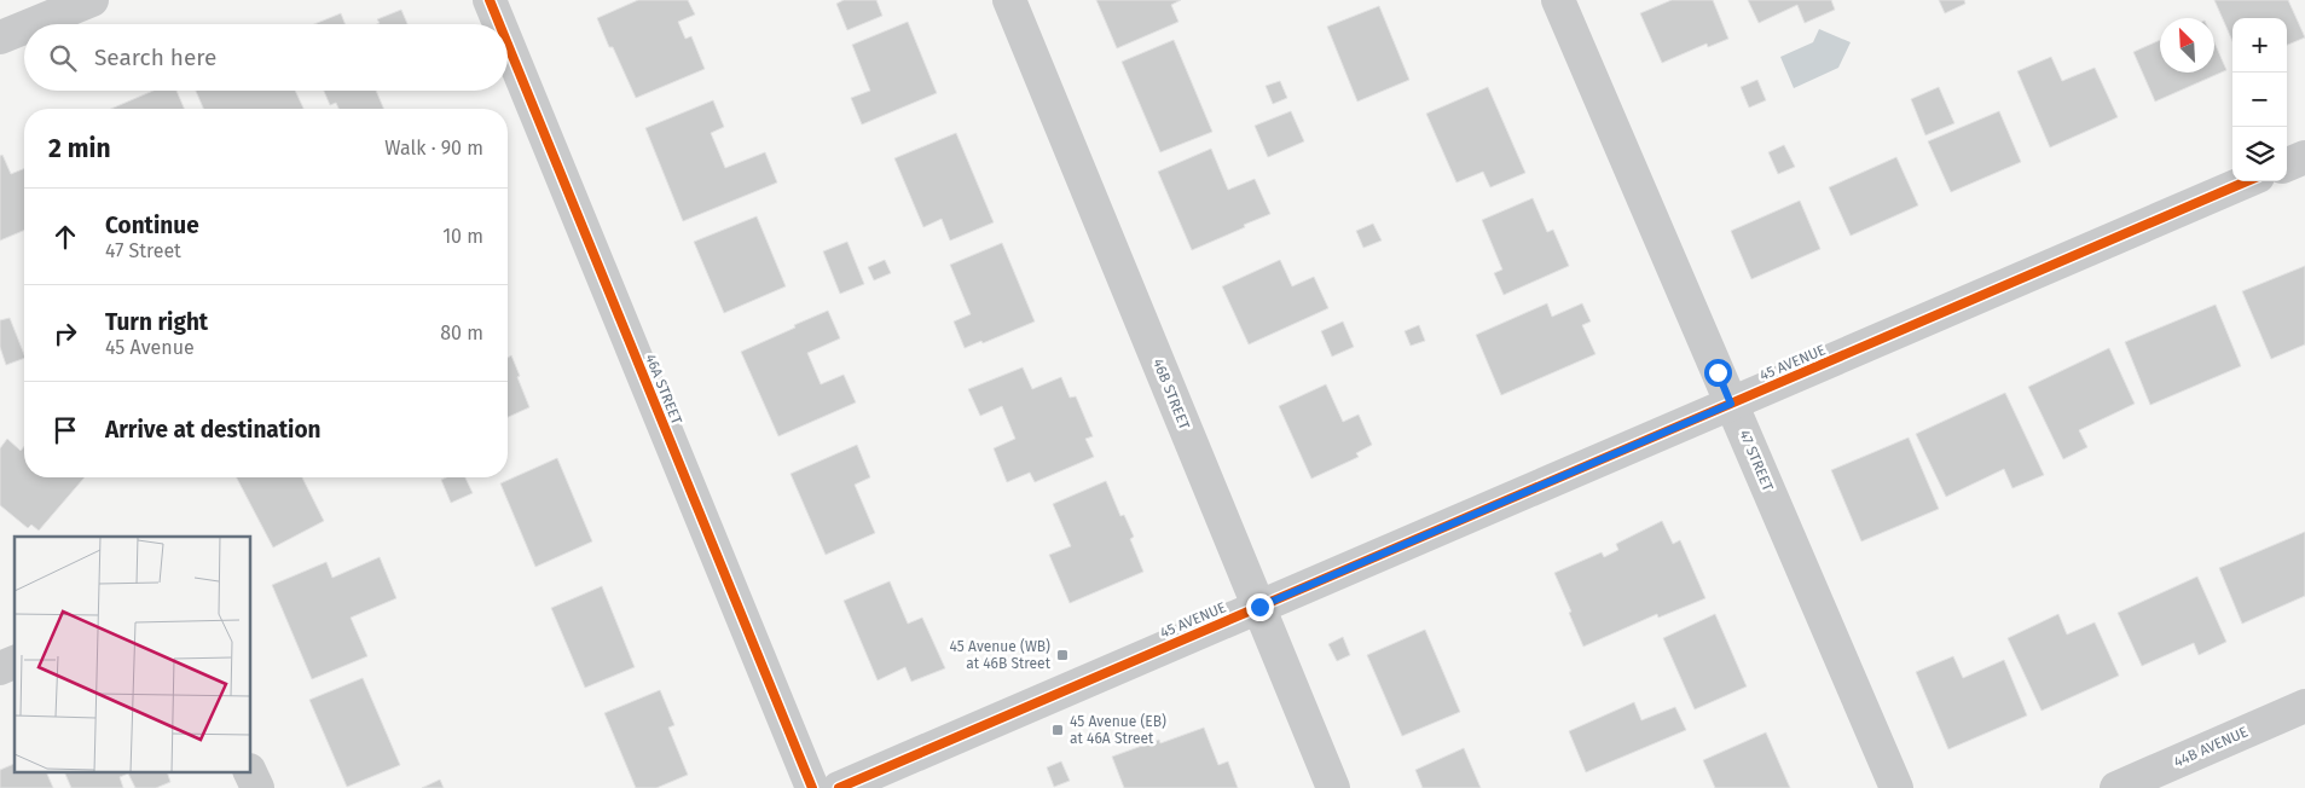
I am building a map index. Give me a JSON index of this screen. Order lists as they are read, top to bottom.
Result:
{
  "streets": {
    "street": [
      "45 AVENUE",
      "46A STREET",
      "46B STREET",
      "47 STREET",
      "44B AVENUE"
    ]
  },
  "crossings": [
    ["45 AVENUE", "46B STREET"],
    ["45 AVENUE", "47 STREET"]
  ],
  "places": {
    "transit": ["45 Avenue (WB) at 46B Street", "45 Avenue (EB) at 46A Street"]
  },
  "north": "top left",
  "page": {
    "map_buttons": ["+", "−"],
    "search": "Search here",
    "heading": ["2 min", "Walk · 90 m"],
    "list": [
      ["Continue", "47 Street", "10 m"],
      ["Turn right", "45 Avenue", "80 m"],
      "Arrive at destination"
    ]
  }
}
